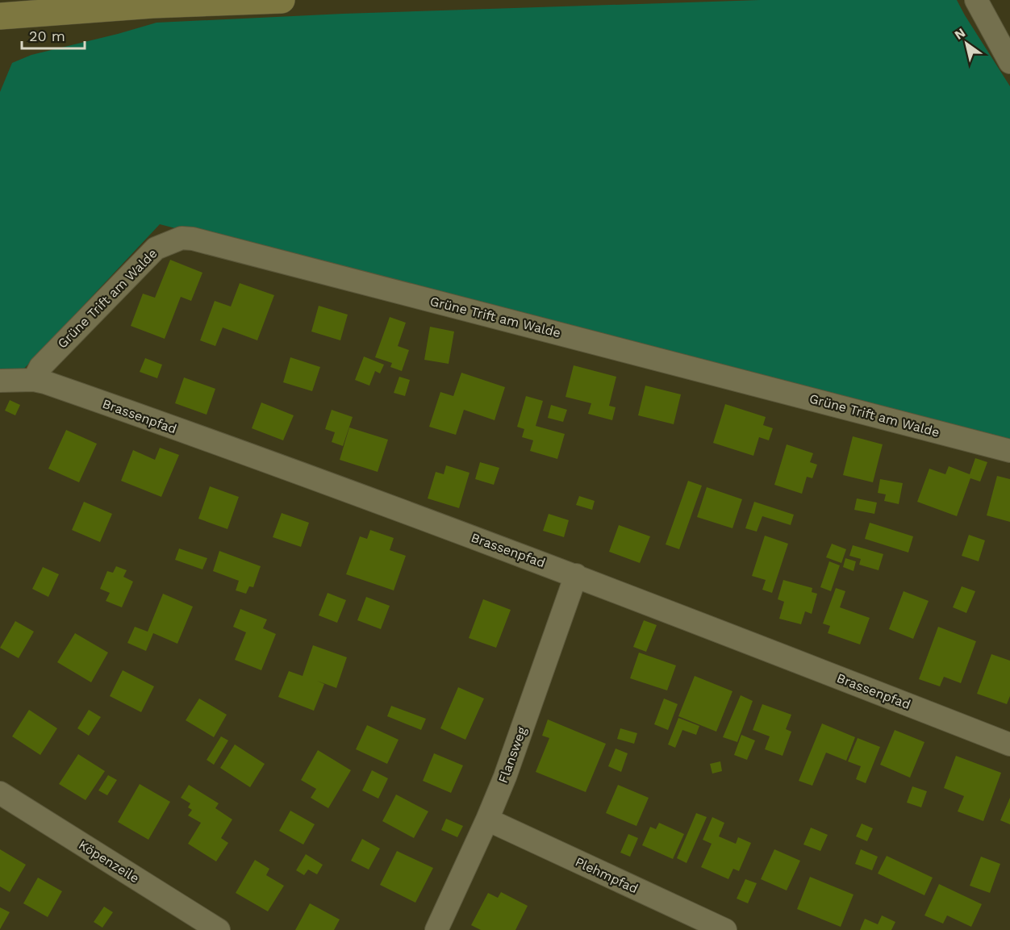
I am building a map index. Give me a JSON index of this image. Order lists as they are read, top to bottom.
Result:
{
  "streets": {
    "street": [
      "Grüne Trift am Walde",
      "Brassenpfad",
      "Flansweg",
      "Köpenzeile",
      "Plehmpfad"
    ]
  },
  "crossings": [
    ["Grüne Trift am Walde", "Brassenpfad"],
    ["Brassenpfad", "Flansweg"],
    ["Flansweg", "Plehmpfad"]
  ],
  "scale_bar": "20 m",
  "north": "top left"
}
